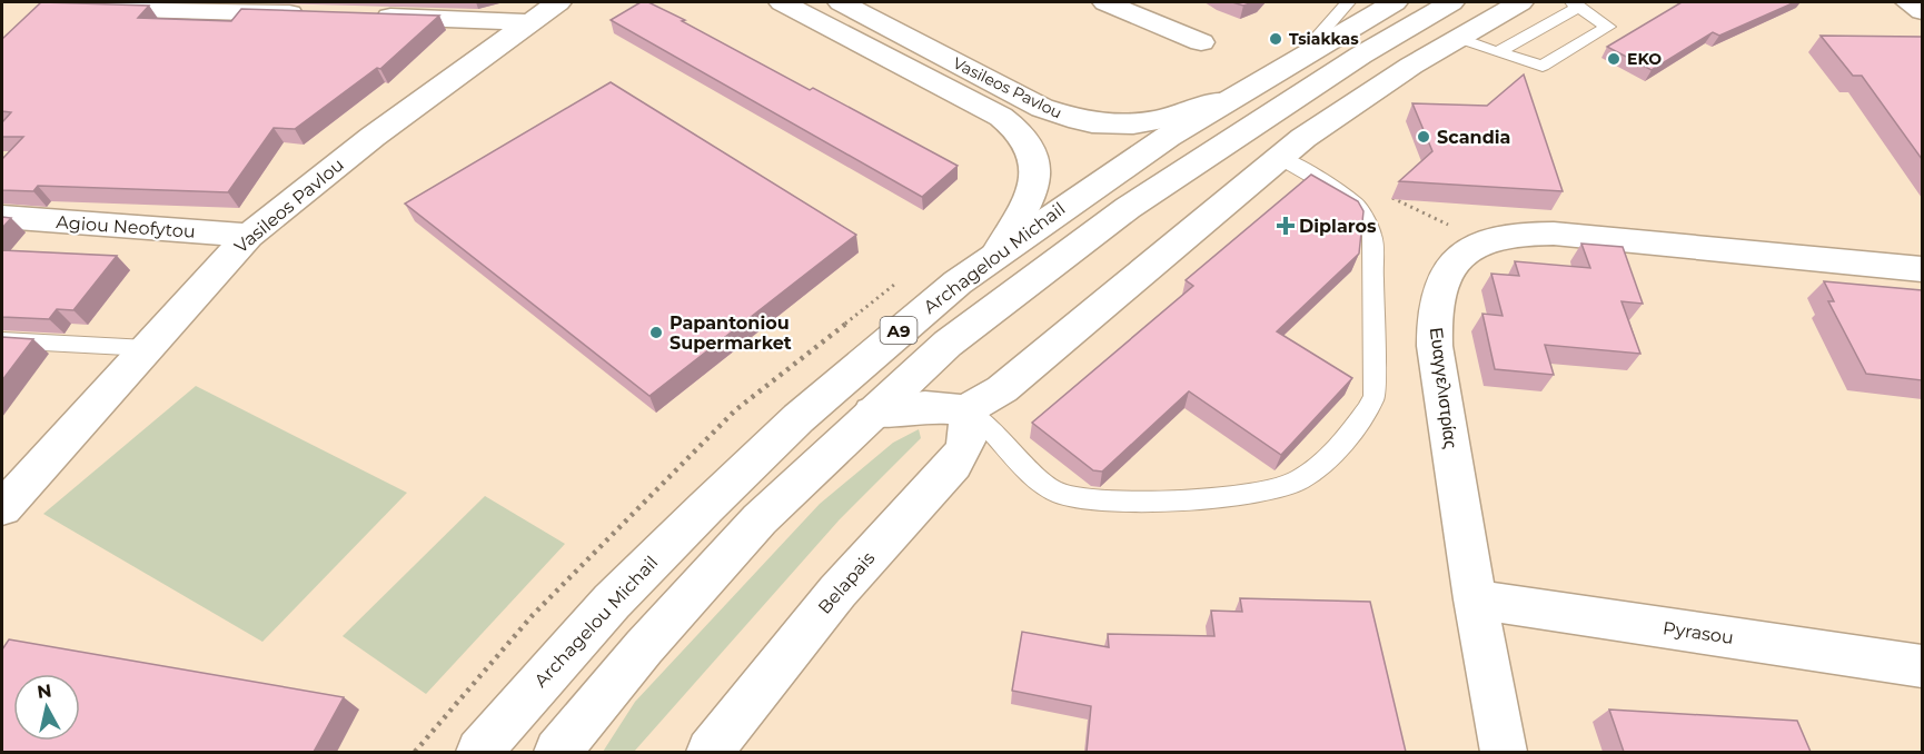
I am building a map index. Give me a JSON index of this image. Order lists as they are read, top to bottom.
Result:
{
  "streets": {
    "street": [
      "Vasileos Pavlou",
      "Agiou Neofytou",
      "Archagelou Michail",
      "A9",
      "Ευαγγελιστρίας",
      "Belapais",
      "Pyrasou"
    ]
  },
  "crossings": [
    ["Vasileos Pavlou", "Agiou Neofytou"],
    ["Vasileos Pavlou", "Archagelou Michail"],
    ["Ευαγγελιστρίας", "Pyrasou"]
  ],
  "places": {
    "other": [
      "Tsiakkas",
      "EKO",
      "Scandia",
      "Papantoniou Supermarket"
    ],
    "health": ["Diplaros"]
  },
  "north": "top"
}
